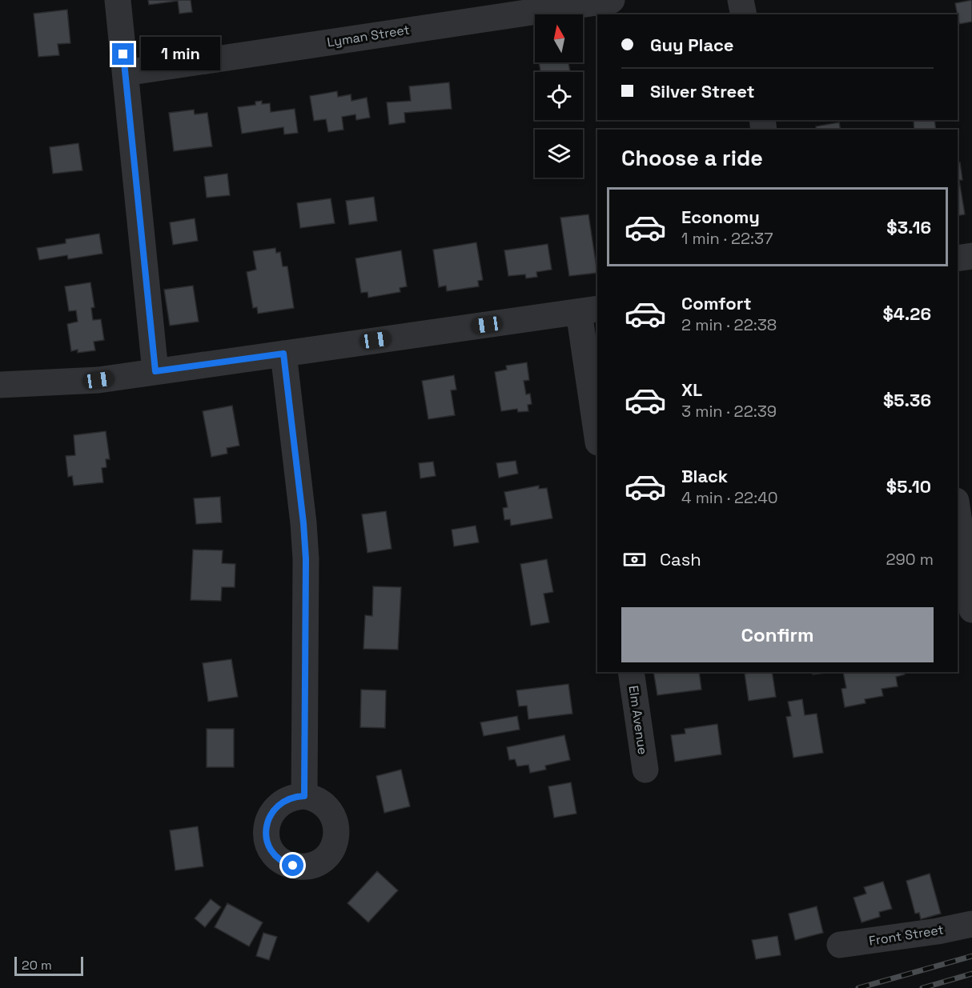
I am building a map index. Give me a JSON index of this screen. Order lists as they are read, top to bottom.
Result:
{
  "streets": {
    "street": ["Lyman Street", "Elm Avenue", "Front Street"]
  },
  "scale_bar": "20 m",
  "north": "top",
  "page": {
    "banner": ["Guy Place", "Silver Street"],
    "bubble": "1 min",
    "heading": "Choose a ride",
    "list": [
      {
        "name": "Economy",
        "note": "1 min · 22:37",
        "value": "$3.16"
      },
      {
        "name": "Comfort",
        "note": "2 min · 22:38",
        "value": "$4.26"
      },
      {
        "name": "XL",
        "note": "3 min · 22:39",
        "value": "$5.36"
      },
      {
        "name": "Black",
        "note": "4 min · 22:40",
        "value": "$5.10"
      }
    ],
    "pay": ["Cash", "290 m"],
    "buttons": "Confirm",
    "scale": "20 m"
  }
}
